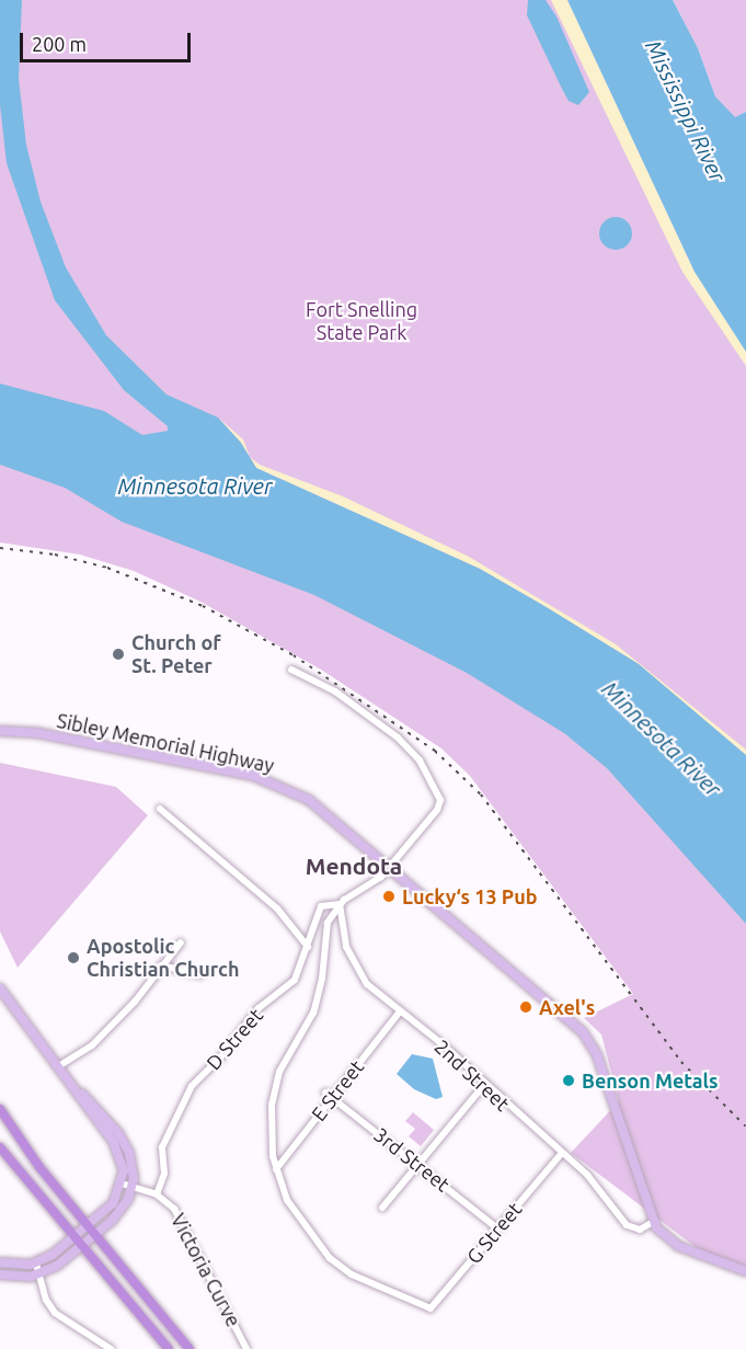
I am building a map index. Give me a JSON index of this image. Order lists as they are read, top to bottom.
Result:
{
  "streets": {
    "main road": ["Sibley Memorial Highway"],
    "street": [
      "D Street",
      "2nd Street",
      "E Street",
      "3rd Street",
      "G Street",
      "Victoria Curve"
    ]
  },
  "crossings": [
    ["Sibley Memorial Highway", "D Street"],
    ["Sibley Memorial Highway", "2nd Street"],
    ["D Street", "2nd Street"],
    ["D Street", "Victoria Curve"],
    ["2nd Street", "E Street"],
    ["2nd Street", "G Street"],
    ["E Street", "3rd Street"],
    ["E Street", "G Street"],
    ["3rd Street", "G Street"]
  ],
  "districts": ["Mendota"],
  "water": ["Mississippi River", "Minnesota River"],
  "parks": ["Fort Snelling State Park"],
  "places": [
    "Church of St. Peter",
    "Lucky‘s 13 Pub",
    "Apostolic Christian Church",
    "Axel's",
    "Benson Metals"
  ],
  "scale_bar": "200 m"
}
